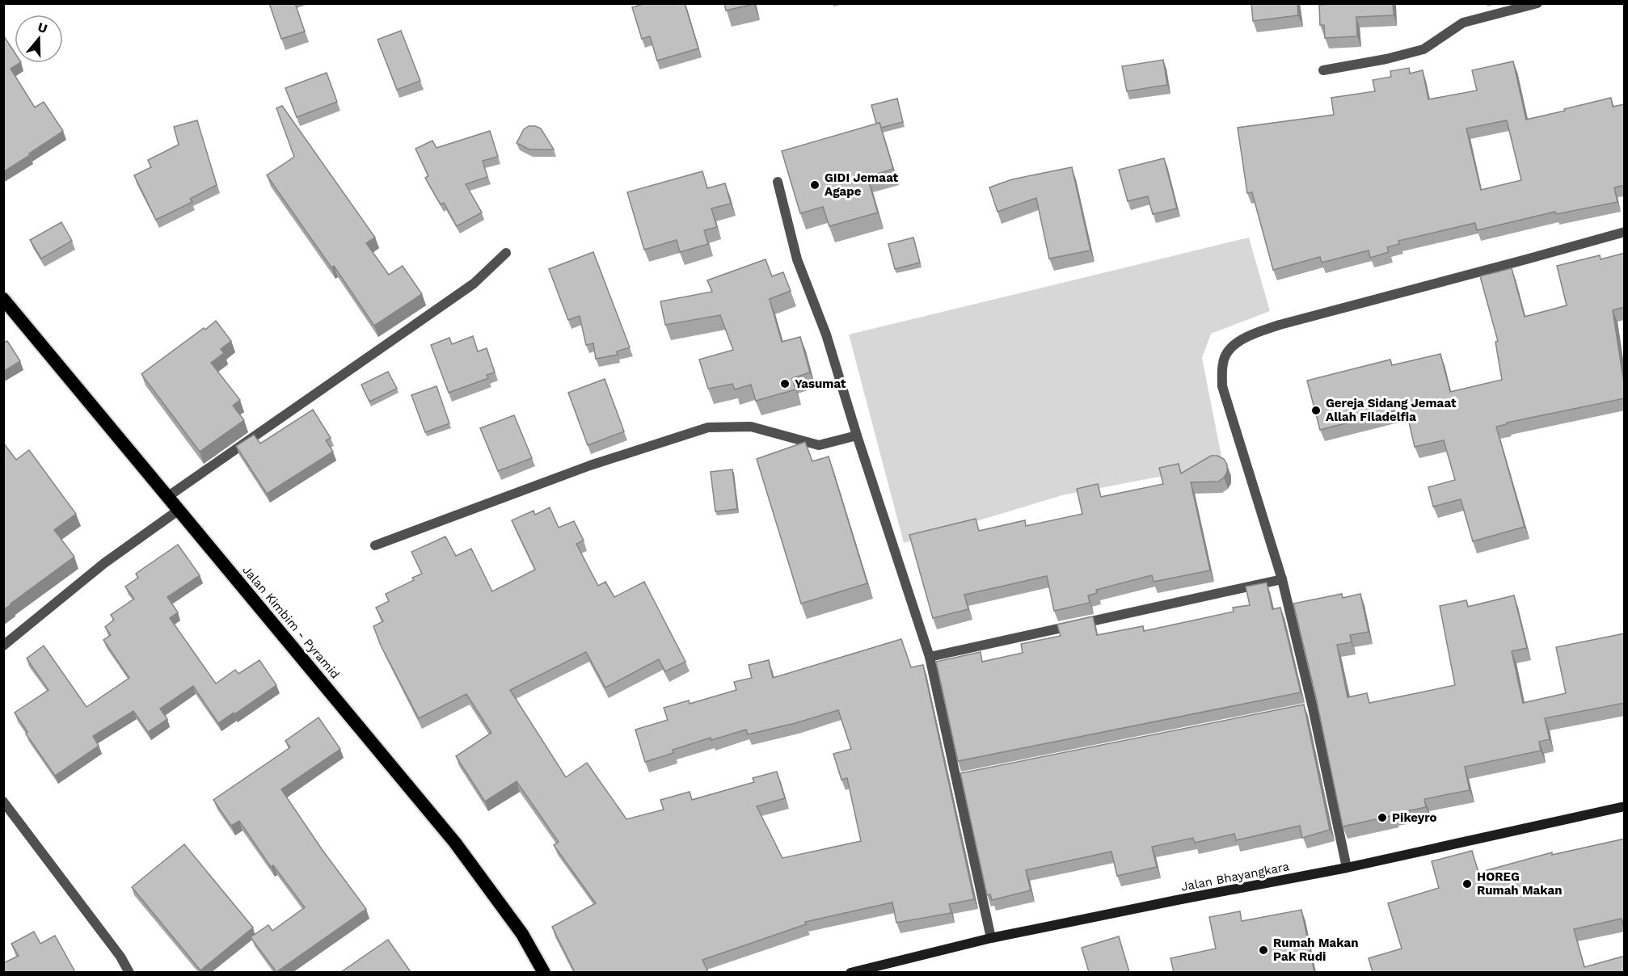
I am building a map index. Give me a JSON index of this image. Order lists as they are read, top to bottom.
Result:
{
  "streets": {
    "highway": ["Jalan Kimbim - Pyramid"],
    "main road": ["Jalan Bhayangkara"]
  },
  "places": [
    "GIDI Jemaat Agape",
    "Yasumat",
    "Gereja Sidang Jemaat Allah Filadelfia",
    "Pikeyro",
    "HOREG Rumah Makan",
    "Rumah Makan Pak Rudi"
  ],
  "north": "top"
}
